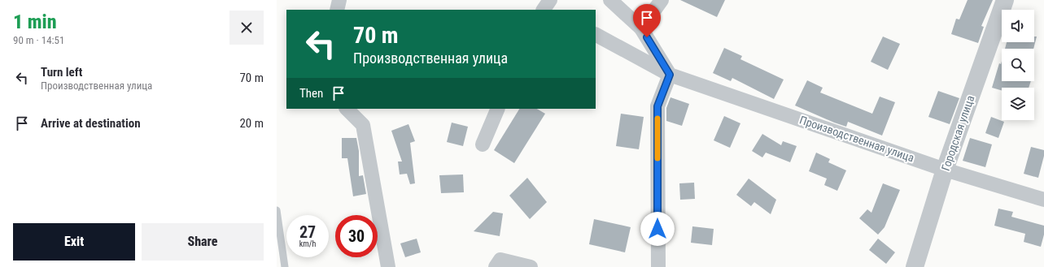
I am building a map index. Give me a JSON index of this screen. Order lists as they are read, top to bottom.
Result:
{
  "streets": {
    "street": ["Городская улица", "Производственная улица"]
  },
  "crossings": [
    ["Городская улица", "Производственная улица"]
  ],
  "page": {
    "heading": ["1 min", "90 m · 14:51"],
    "turn": ["70 m", "Производственная улица"],
    "list": [
      {
        "name": "Turn left",
        "note": "Производственная улица",
        "value": "70 m"
      },
      {
        "name": "Arrive at destination",
        "value": "20 m"
      }
    ],
    "then": "Then",
    "speed": "27 km/h",
    "limit": "30",
    "buttons": ["Exit", "Share"]
  }
}
